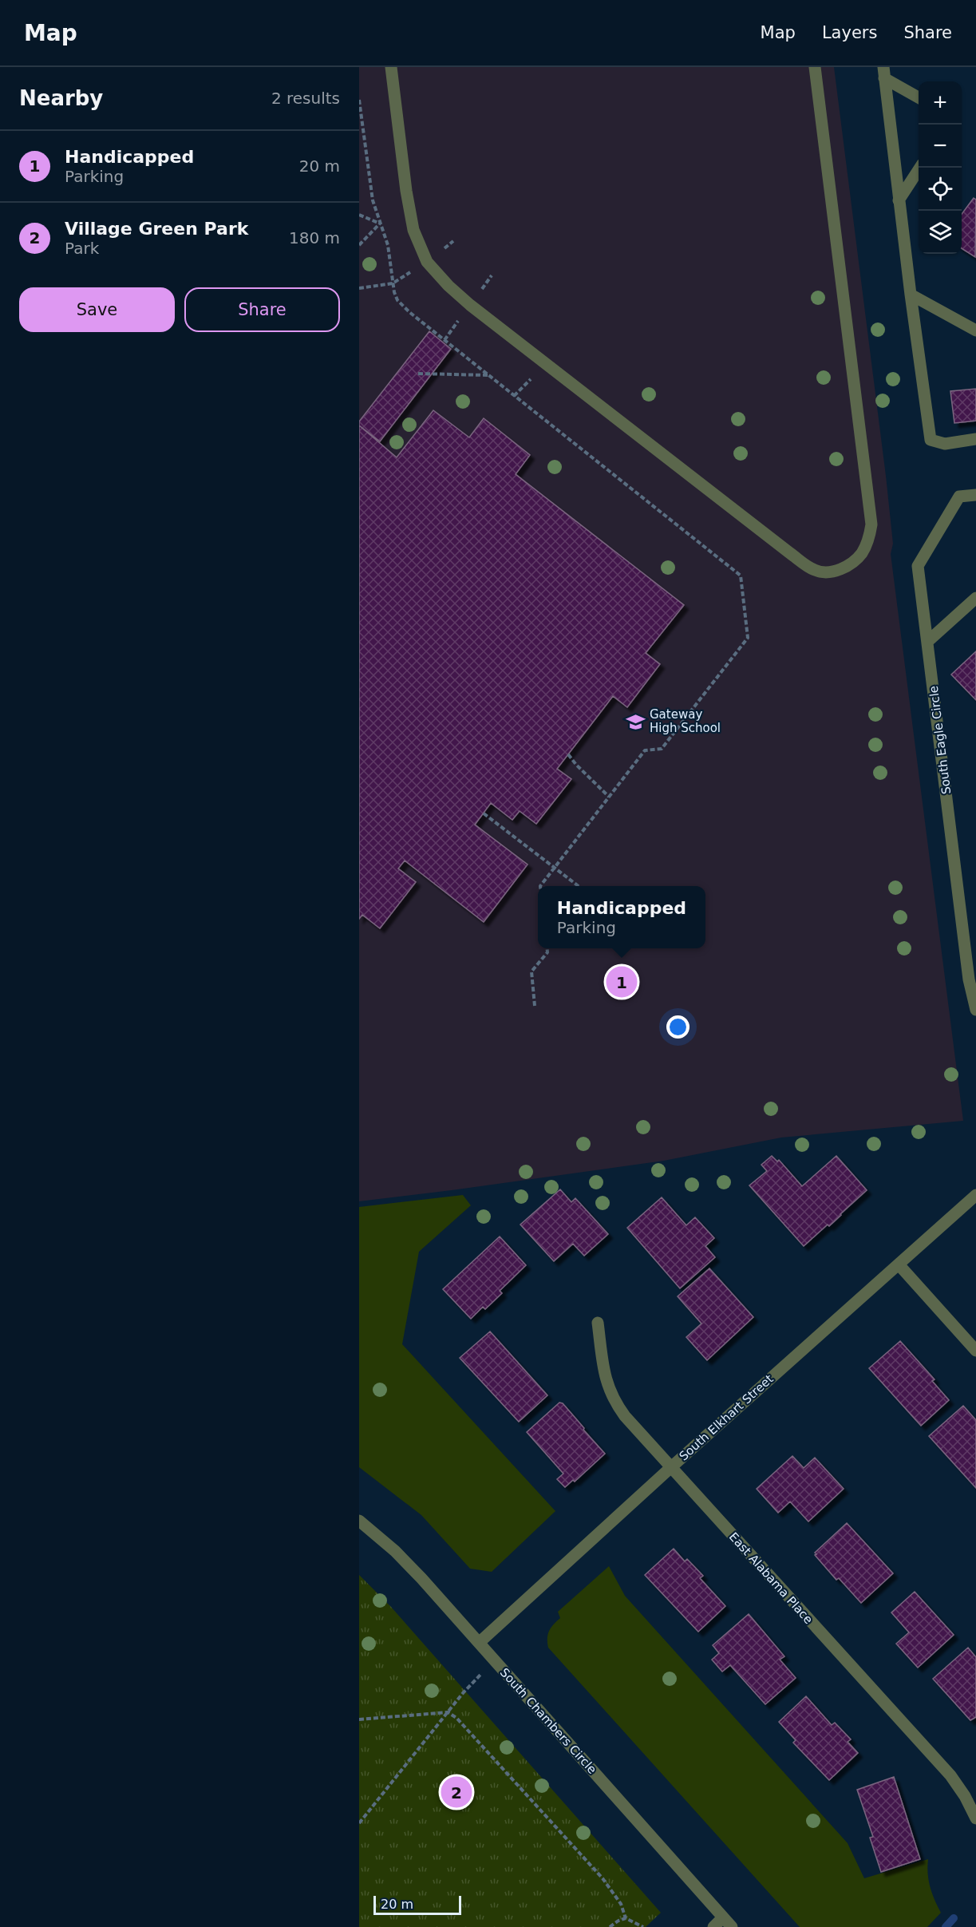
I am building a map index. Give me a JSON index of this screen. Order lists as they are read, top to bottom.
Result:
{
  "streets": {
    "street": [
      "South Eagle Circle",
      "South Elkhart Street",
      "East Alabama Place",
      "South Chambers Circle"
    ]
  },
  "crossings": [
    ["South Elkhart Street", "East Alabama Place"],
    ["South Elkhart Street", "South Chambers Circle"]
  ],
  "places": {
    "school or university": ["Gateway High School"]
  },
  "scale_bar": "20 m",
  "page": {
    "header": "Map",
    "nav": ["Map", "Layers", "Share"],
    "heading": ["Nearby", "2 results"],
    "map_buttons": ["+", "−"],
    "list": [
      {
        "mark": "1",
        "name": "Handicapped",
        "note": "Parking",
        "value": "20 m"
      },
      {
        "mark": "2",
        "name": "Village Green Park",
        "note": "Park",
        "value": "180 m"
      }
    ],
    "buttons": ["Save", "Share"],
    "popup": ["Handicapped", "Parking"],
    "pins": ["1", "2"],
    "scale": "20 m"
  }
}
